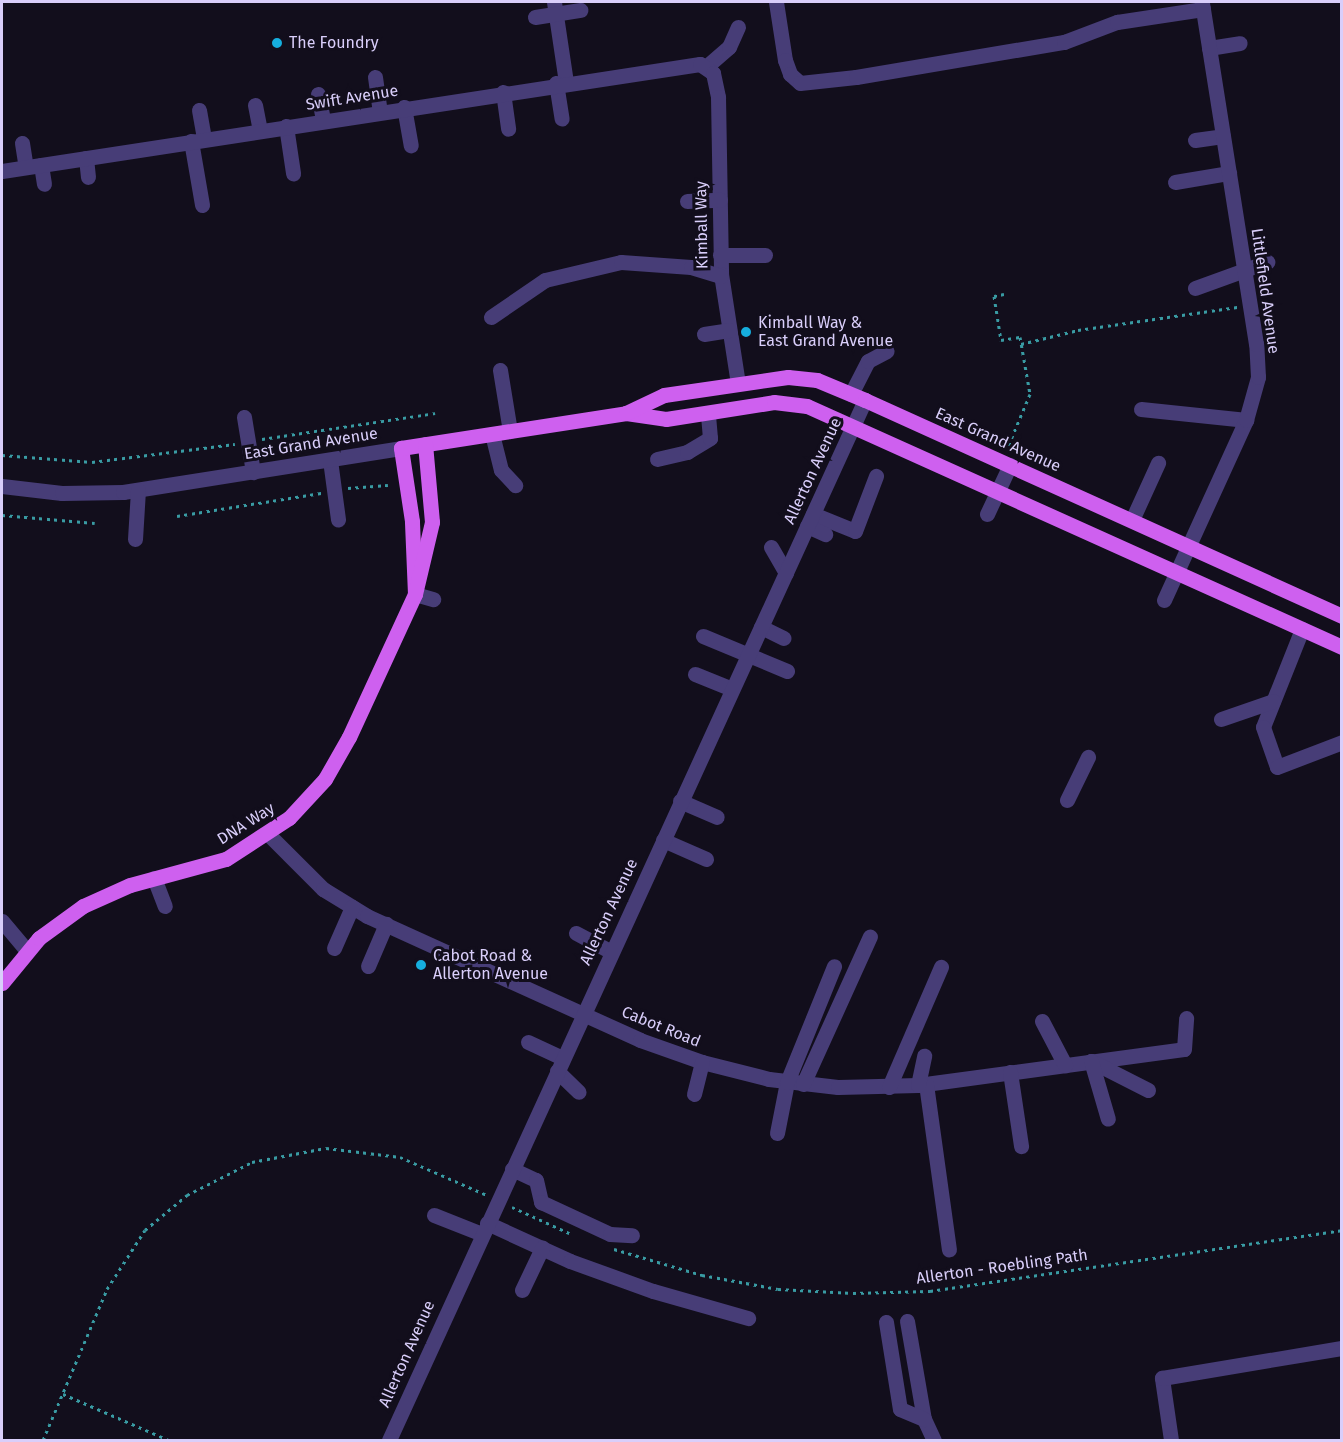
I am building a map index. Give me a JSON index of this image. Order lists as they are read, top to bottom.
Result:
{
  "streets": {
    "main road": ["East Grand Avenue", "DNA Way"],
    "street": [
      "Swift Avenue",
      "Kimball Way",
      "Littlefield Avenue",
      "Allerton Avenue",
      "Cabot Road"
    ],
    "path": ["Allerton - Roebling Path"]
  },
  "crossings": [
    ["Swift Avenue", "Kimball Way"],
    ["Kimball Way", "East Grand Avenue"],
    ["Littlefield Avenue", "East Grand Avenue"],
    ["East Grand Avenue", "Allerton Avenue"],
    ["East Grand Avenue", "DNA Way"],
    ["Allerton Avenue", "Cabot Road"],
    ["DNA Way", "Cabot Road"]
  ],
  "places": ["The Foundry", "Kimball Way & East Grand Avenue", "Cabot Road & Allerton Avenue"]
}
